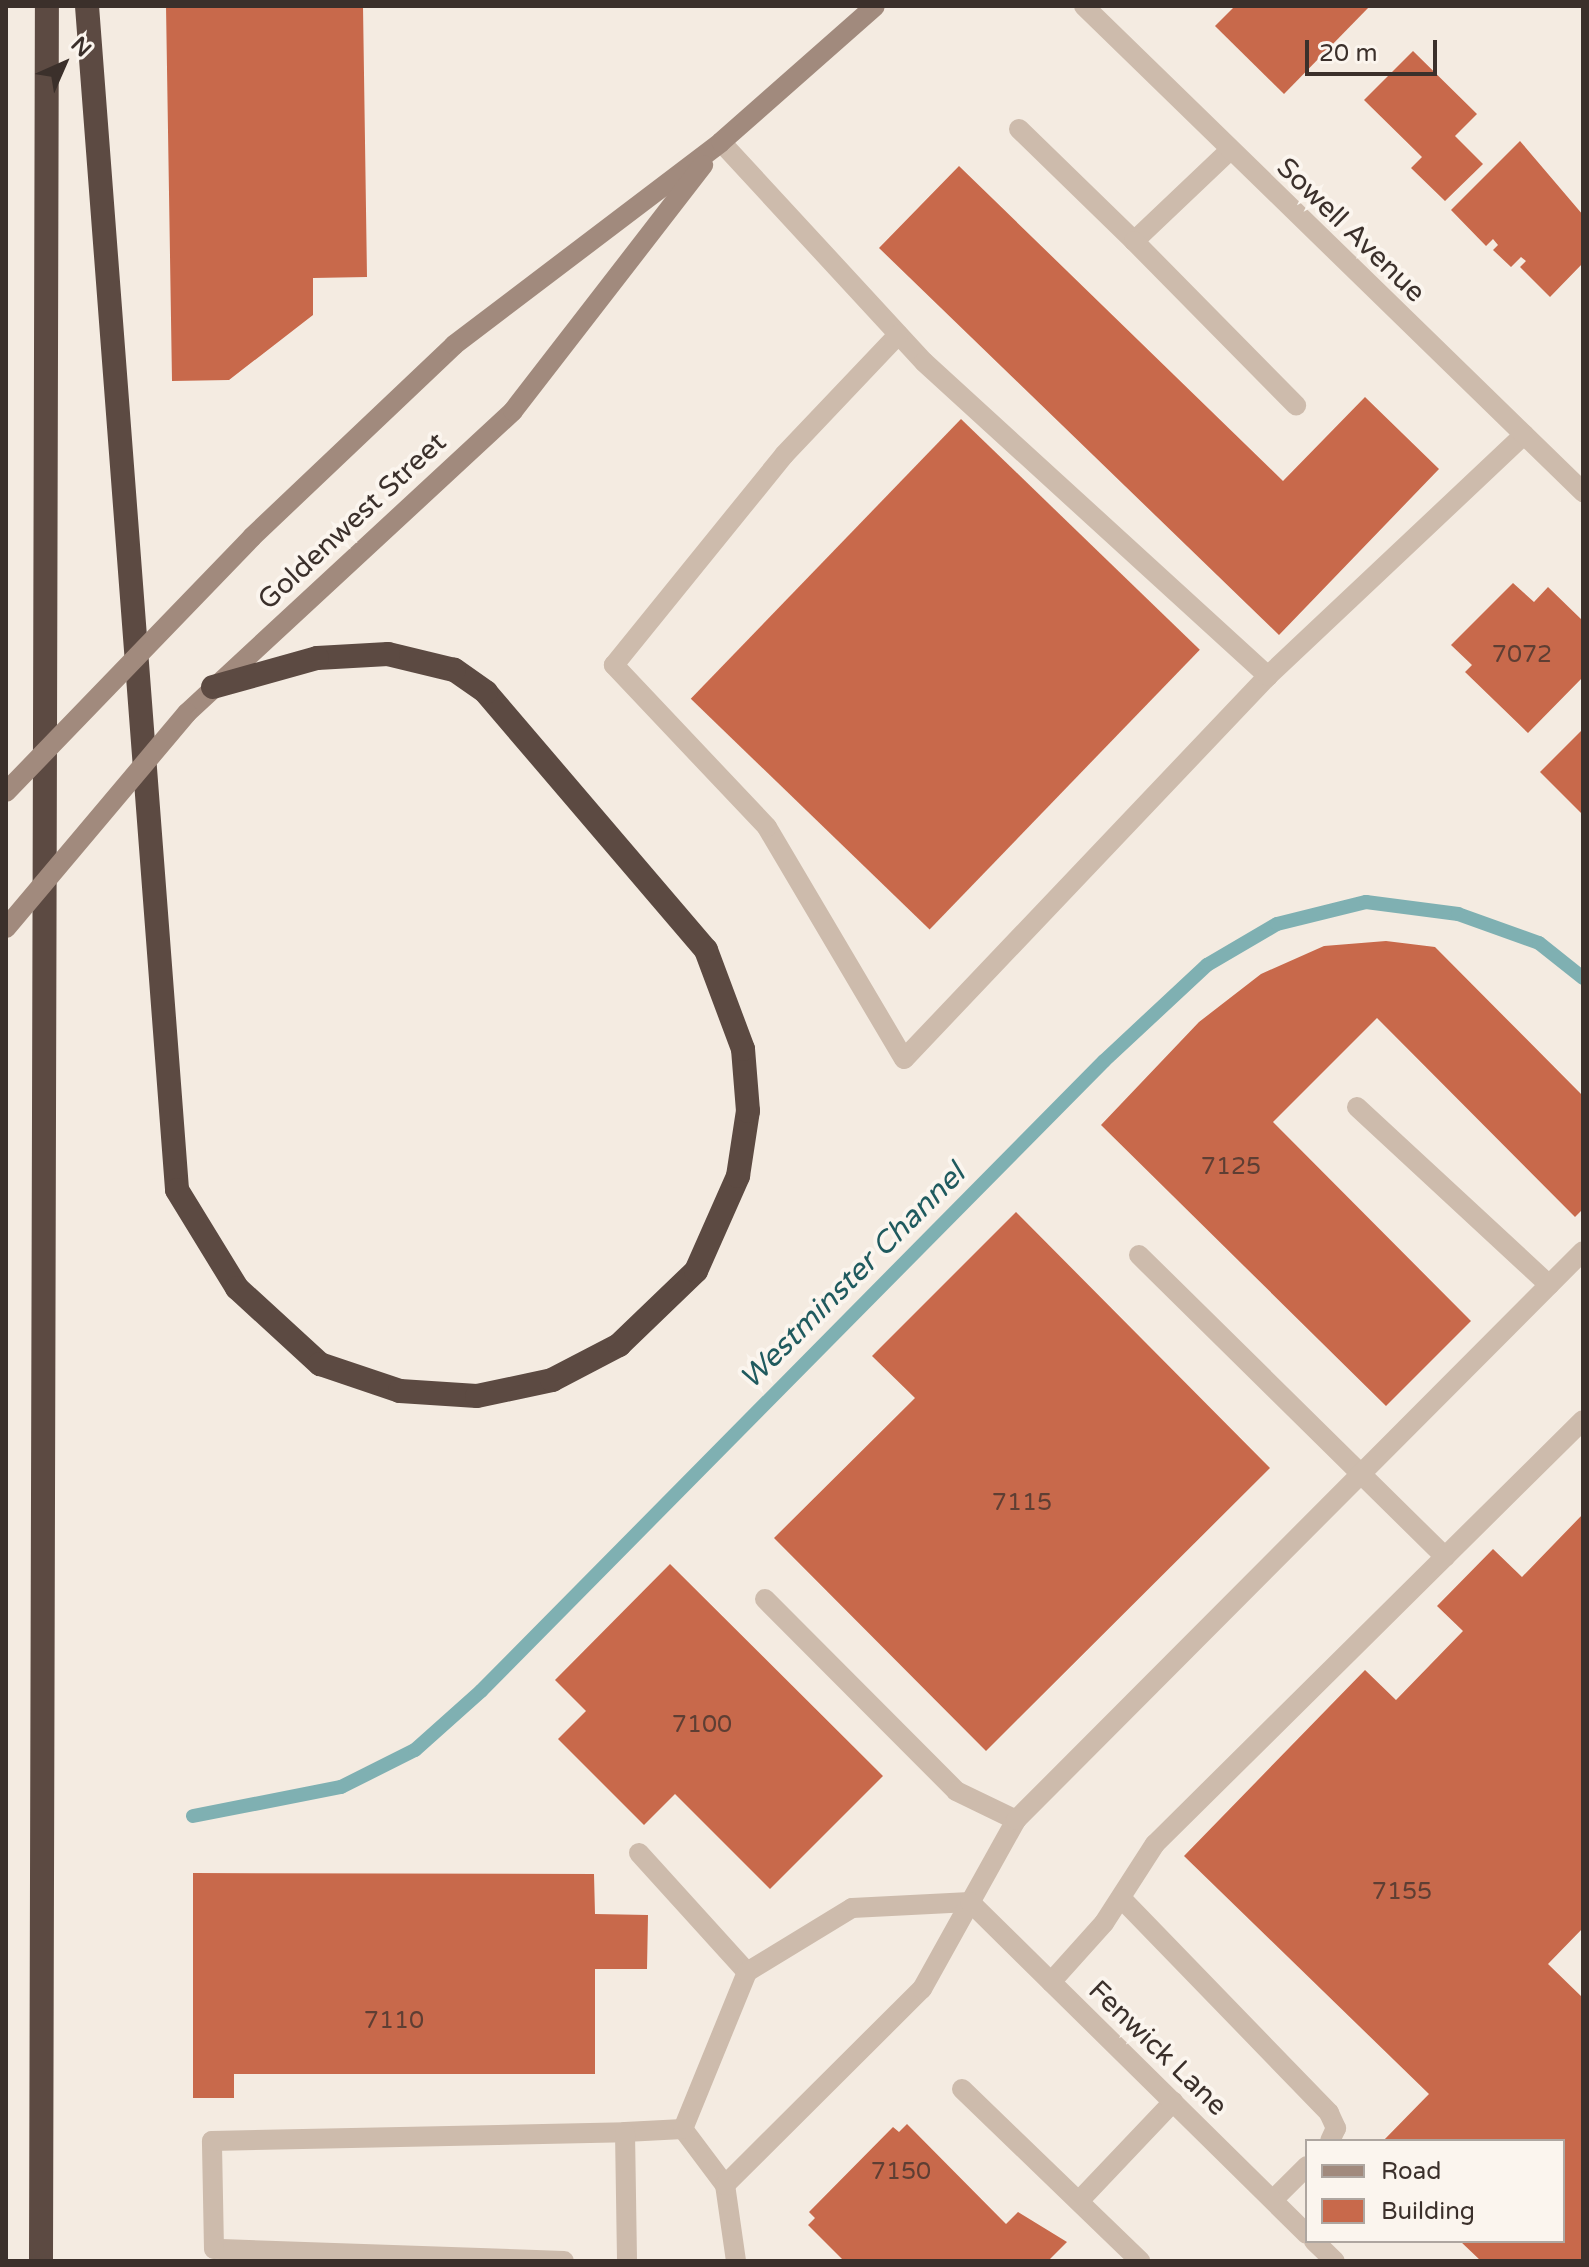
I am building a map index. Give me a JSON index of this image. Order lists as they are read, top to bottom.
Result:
{
  "streets": {
    "main road": ["Goldenwest Street"],
    "street": ["Sowell Avenue", "Fenwick Lane"]
  },
  "water": ["Westminster Channel"],
  "house_numbers": [
    "7072",
    "7125",
    "7115",
    "7100",
    "7155",
    "7110",
    "7150"
  ],
  "legend": ["Road", "Building"],
  "scale_bar": "20 m",
  "north": "top right"
}
